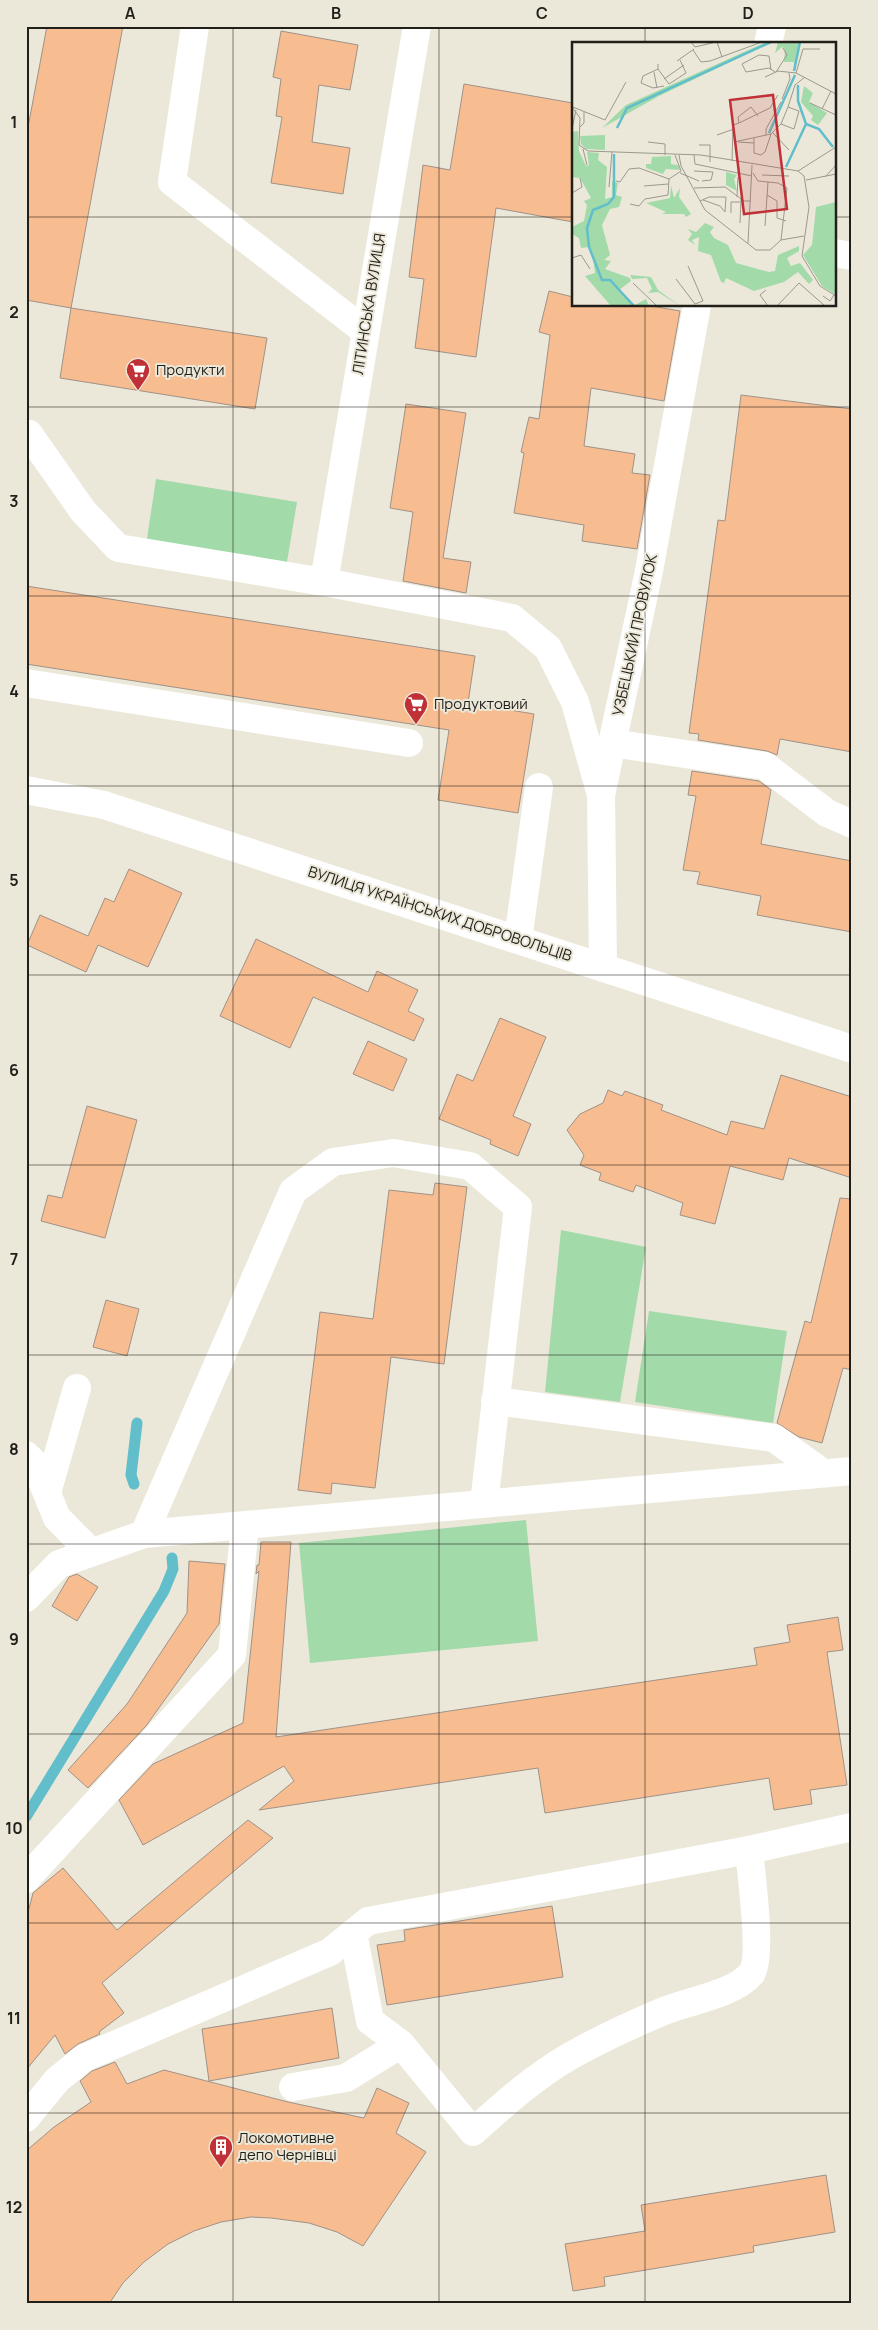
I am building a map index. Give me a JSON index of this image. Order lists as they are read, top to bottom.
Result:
{
  "streets": {
    "street": ["ЛІТИНСЬКА ВУЛИЦЯ", "УЗБЕЦЬКИЙ ПРОВУЛОК", "ВУЛИЦЯ УКРАЇНСЬКИХ ДОБРОВОЛЬЦІВ"]
  },
  "crossings": [
    ["УЗБЕЦЬКИЙ ПРОВУЛОК", "ВУЛИЦЯ УКРАЇНСЬКИХ ДОБРОВОЛЬЦІВ"]
  ],
  "places": {
    "supermarket": ["Продукти", "Продуктовий"],
    "building": ["Локомотивне депо Чернівці"]
  },
  "grid": {
    "columns": [
      "A",
      "B",
      "C",
      "D"
    ],
    "rows": [
      "1",
      "2",
      "3",
      "4",
      "5",
      "6",
      "7",
      "8",
      "9",
      "10",
      "11",
      "12"
    ]
  }
}
